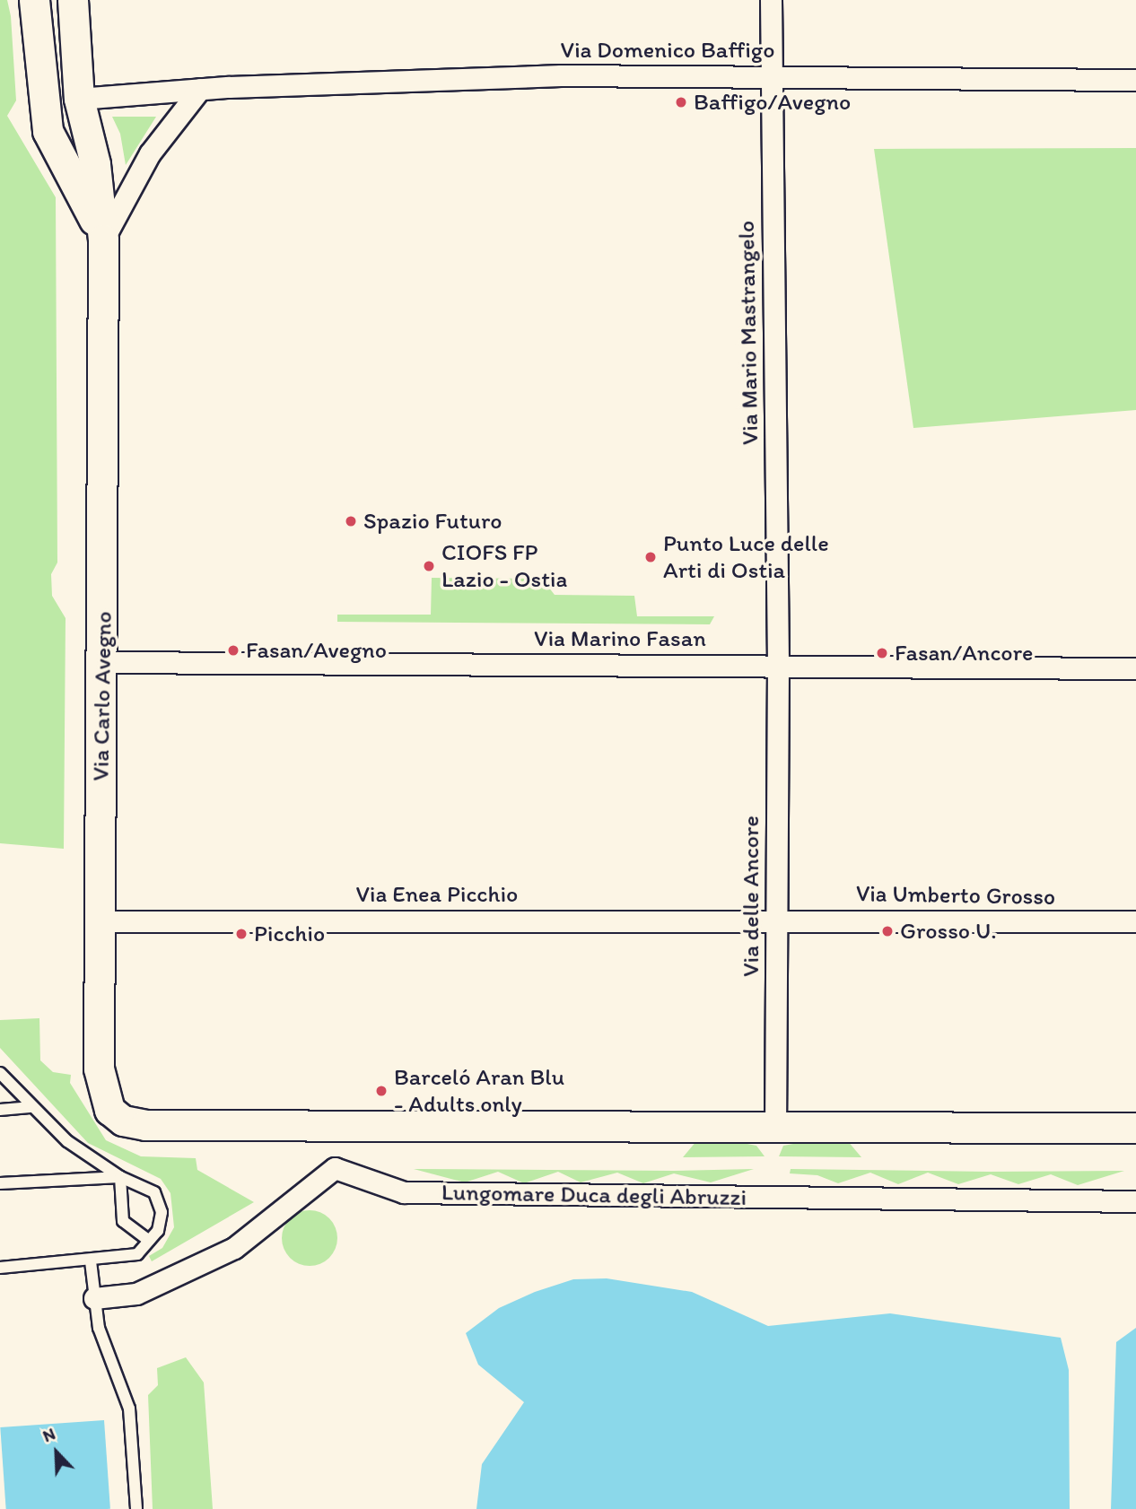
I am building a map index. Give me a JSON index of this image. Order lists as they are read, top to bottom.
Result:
{
  "streets": {
    "street": [
      "Via Domenico Baffigo",
      "Via Mario Mastrangelo",
      "Via Marino Fasan",
      "Via Carlo Avegno",
      "Via Enea Picchio",
      "Via Umberto Grosso",
      "Via delle Ancore",
      "Lungomare Duca degli Abruzzi"
    ]
  },
  "crossings": [
    ["Via Domenico Baffigo", "Via Mario Mastrangelo"],
    ["Via Domenico Baffigo", "Via Carlo Avegno"],
    ["Via Mario Mastrangelo", "Via Marino Fasan"],
    ["Via Mario Mastrangelo", "Via delle Ancore"],
    ["Via Marino Fasan", "Via Carlo Avegno"],
    ["Via Marino Fasan", "Via delle Ancore"],
    ["Via Carlo Avegno", "Via Enea Picchio"],
    ["Via Carlo Avegno", "Via delle Ancore"],
    ["Via Enea Picchio", "Via Umberto Grosso"],
    ["Via Enea Picchio", "Via delle Ancore"],
    ["Via Umberto Grosso", "Via delle Ancore"]
  ],
  "places": [
    "Baffigo/Avegno",
    "Spazio Futuro",
    "Punto Luce delle Arti di Ostia",
    "CIOFS FP Lazio - Ostia",
    "Fasan/Avegno",
    "Fasan/Ancore",
    "Grosso U.",
    "Picchio",
    "Barceló Aran Blu - Adults only"
  ],
  "north": "top left"
}
